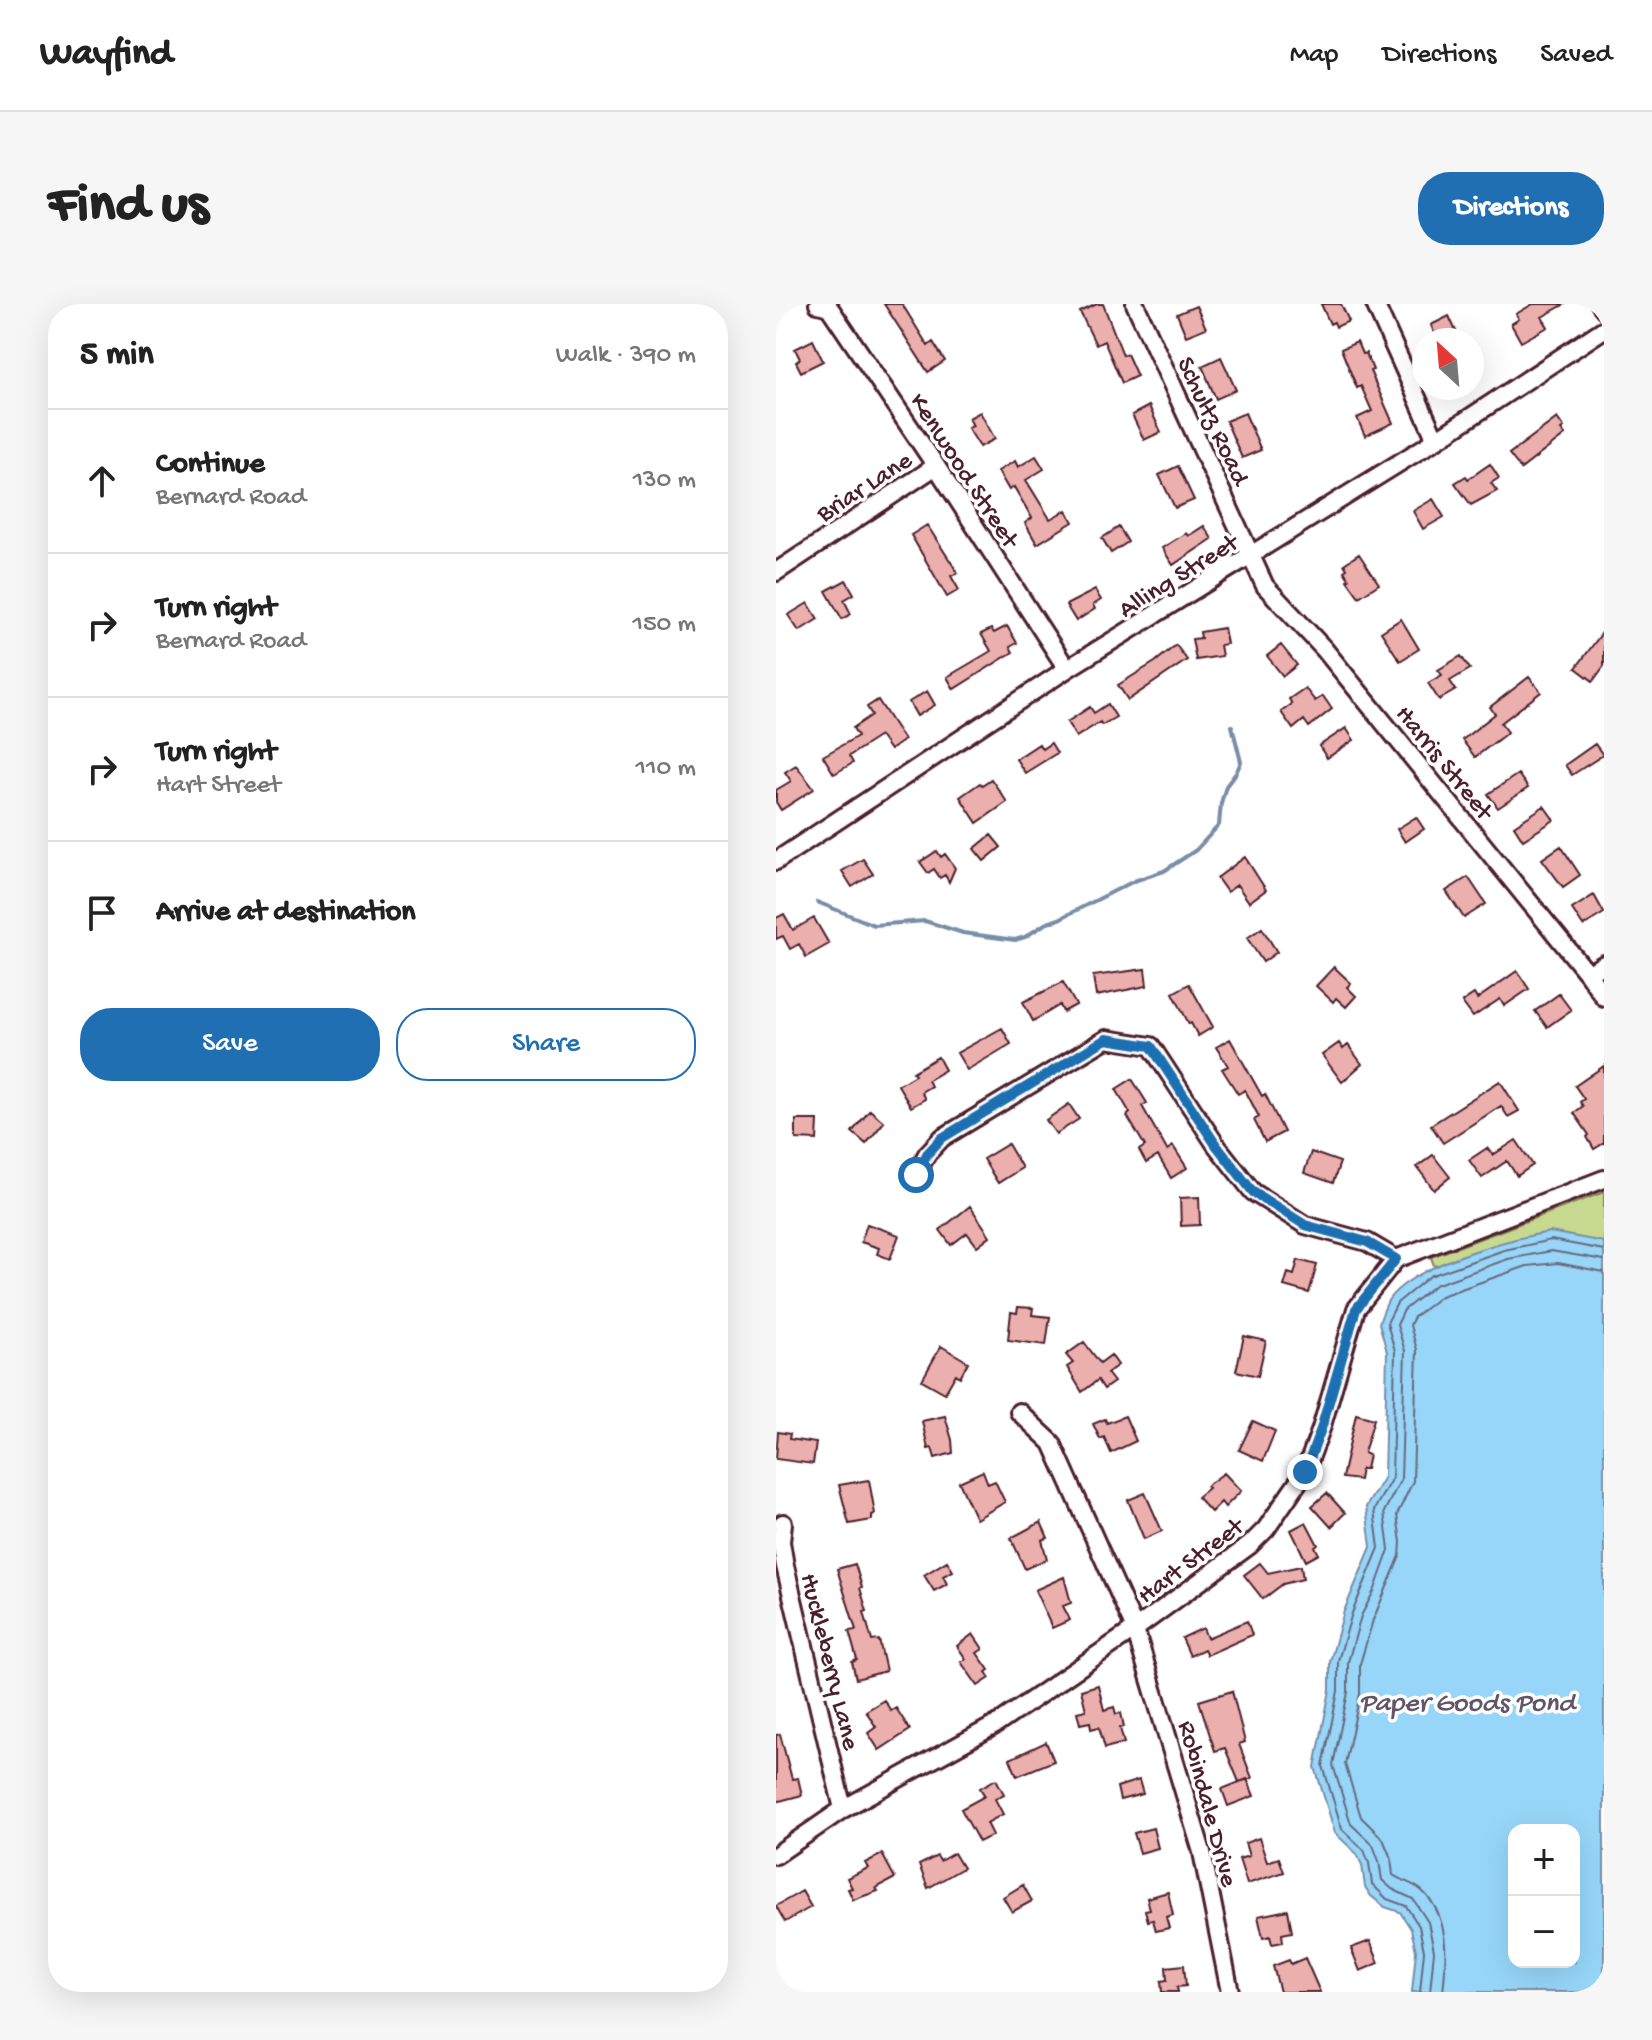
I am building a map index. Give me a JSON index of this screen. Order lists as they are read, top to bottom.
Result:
{
  "streets": {
    "street": [
      "Schultz Road",
      "Kenwood Street",
      "Briar Lane",
      "Alling Street",
      "Harris Street",
      "Hart Street",
      "Huckleberry Lane",
      "Robindale Drive"
    ]
  },
  "crossings": [
    ["Schultz Road", "Alling Street"],
    ["Schultz Road", "Harris Street"],
    ["Kenwood Street", "Briar Lane"],
    ["Kenwood Street", "Alling Street"],
    ["Alling Street", "Harris Street"],
    ["Hart Street", "Huckleberry Lane"],
    ["Hart Street", "Robindale Drive"]
  ],
  "water": ["Paper Goods Pond"],
  "north": "top left",
  "page": {
    "header": "Wayfind",
    "nav": ["Map", "Directions", "Saved"],
    "buttons": [
      "Directions",
      ["Save", "Share"]
    ],
    "title": "Find us",
    "heading": ["5 min", "Walk · 390 m"],
    "list": [
      ["Continue", "Bernard Road", "130 m"],
      ["Turn right", "Bernard Road", "150 m"],
      ["Turn right", "Hart Street", "110 m"],
      "Arrive at destination"
    ],
    "map_buttons": ["+", "−"]
  }
}
